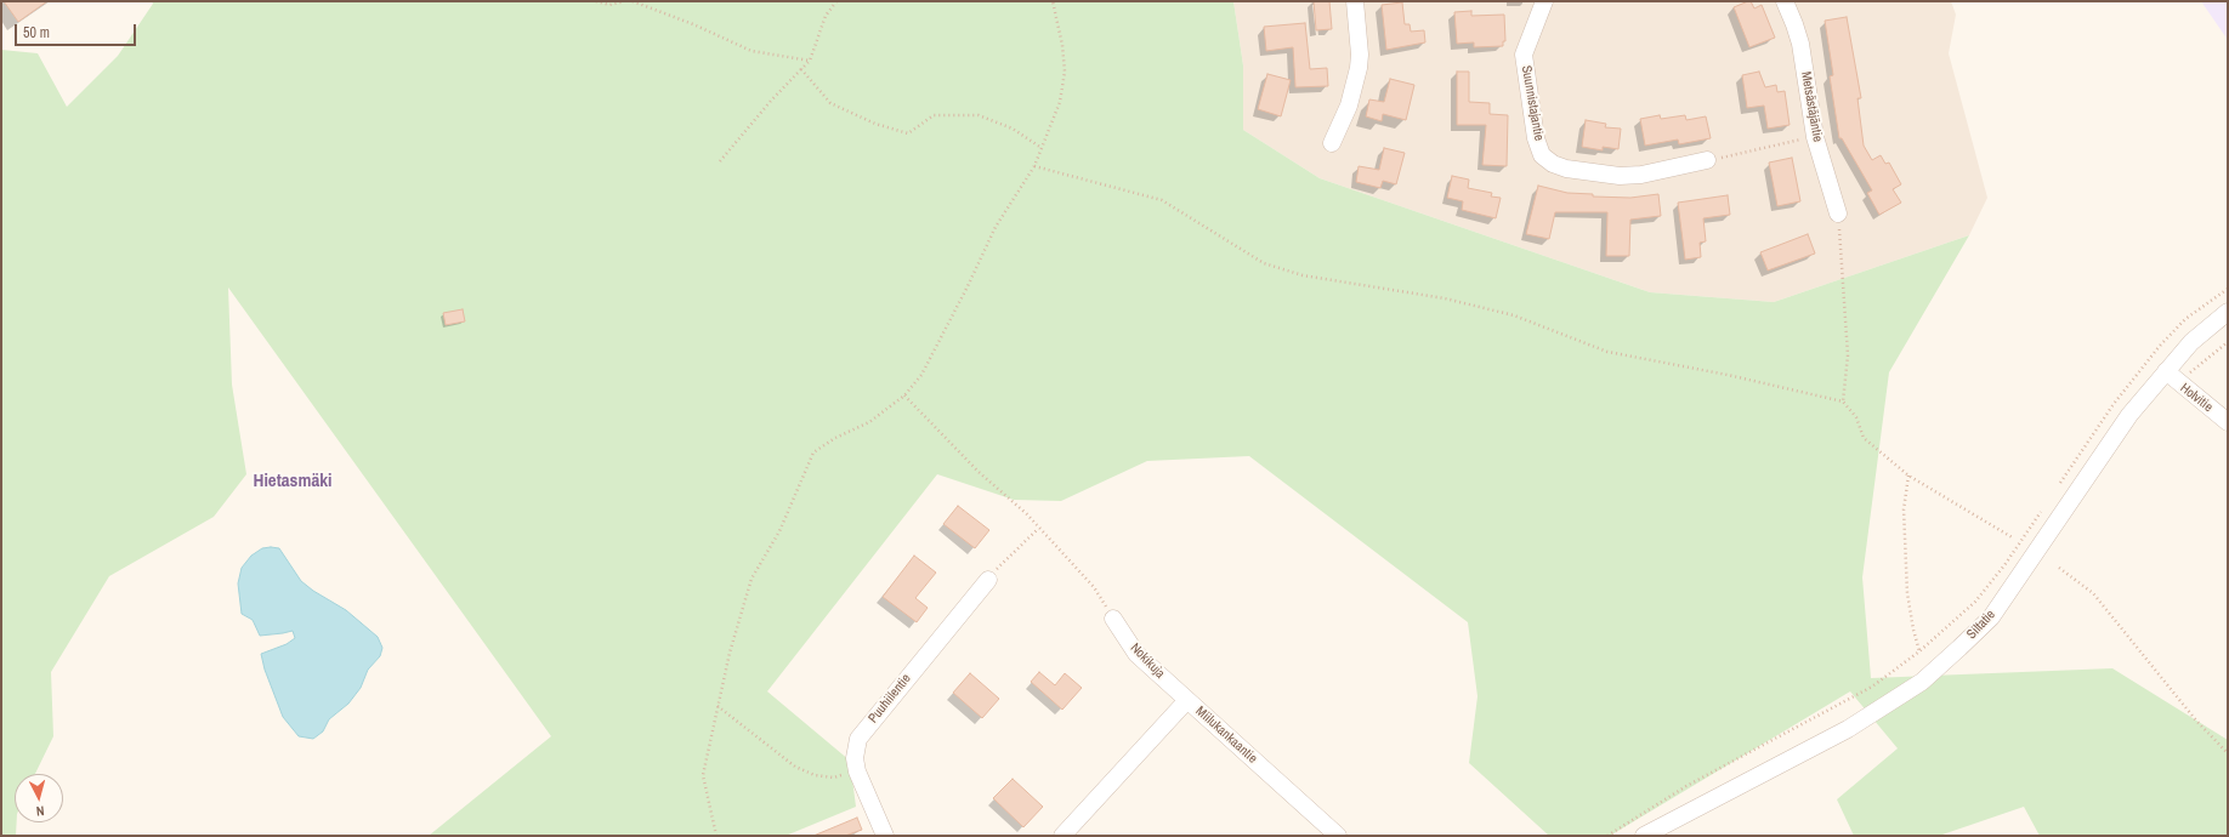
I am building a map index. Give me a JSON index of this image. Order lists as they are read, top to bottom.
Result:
{
  "streets": {
    "street": [
      "Suunnistajantie",
      "Metsästäjäntie",
      "Holvitie",
      "Siltatie",
      "Nokikuja",
      "Puuhiilentie",
      "Miilukankaantie"
    ]
  },
  "crossings": [
    ["Holvitie", "Siltatie"],
    ["Nokikuja", "Miilukankaantie"]
  ],
  "districts": ["Hietasmäki"],
  "scale_bar": "50 m",
  "north": "bottom"
}
